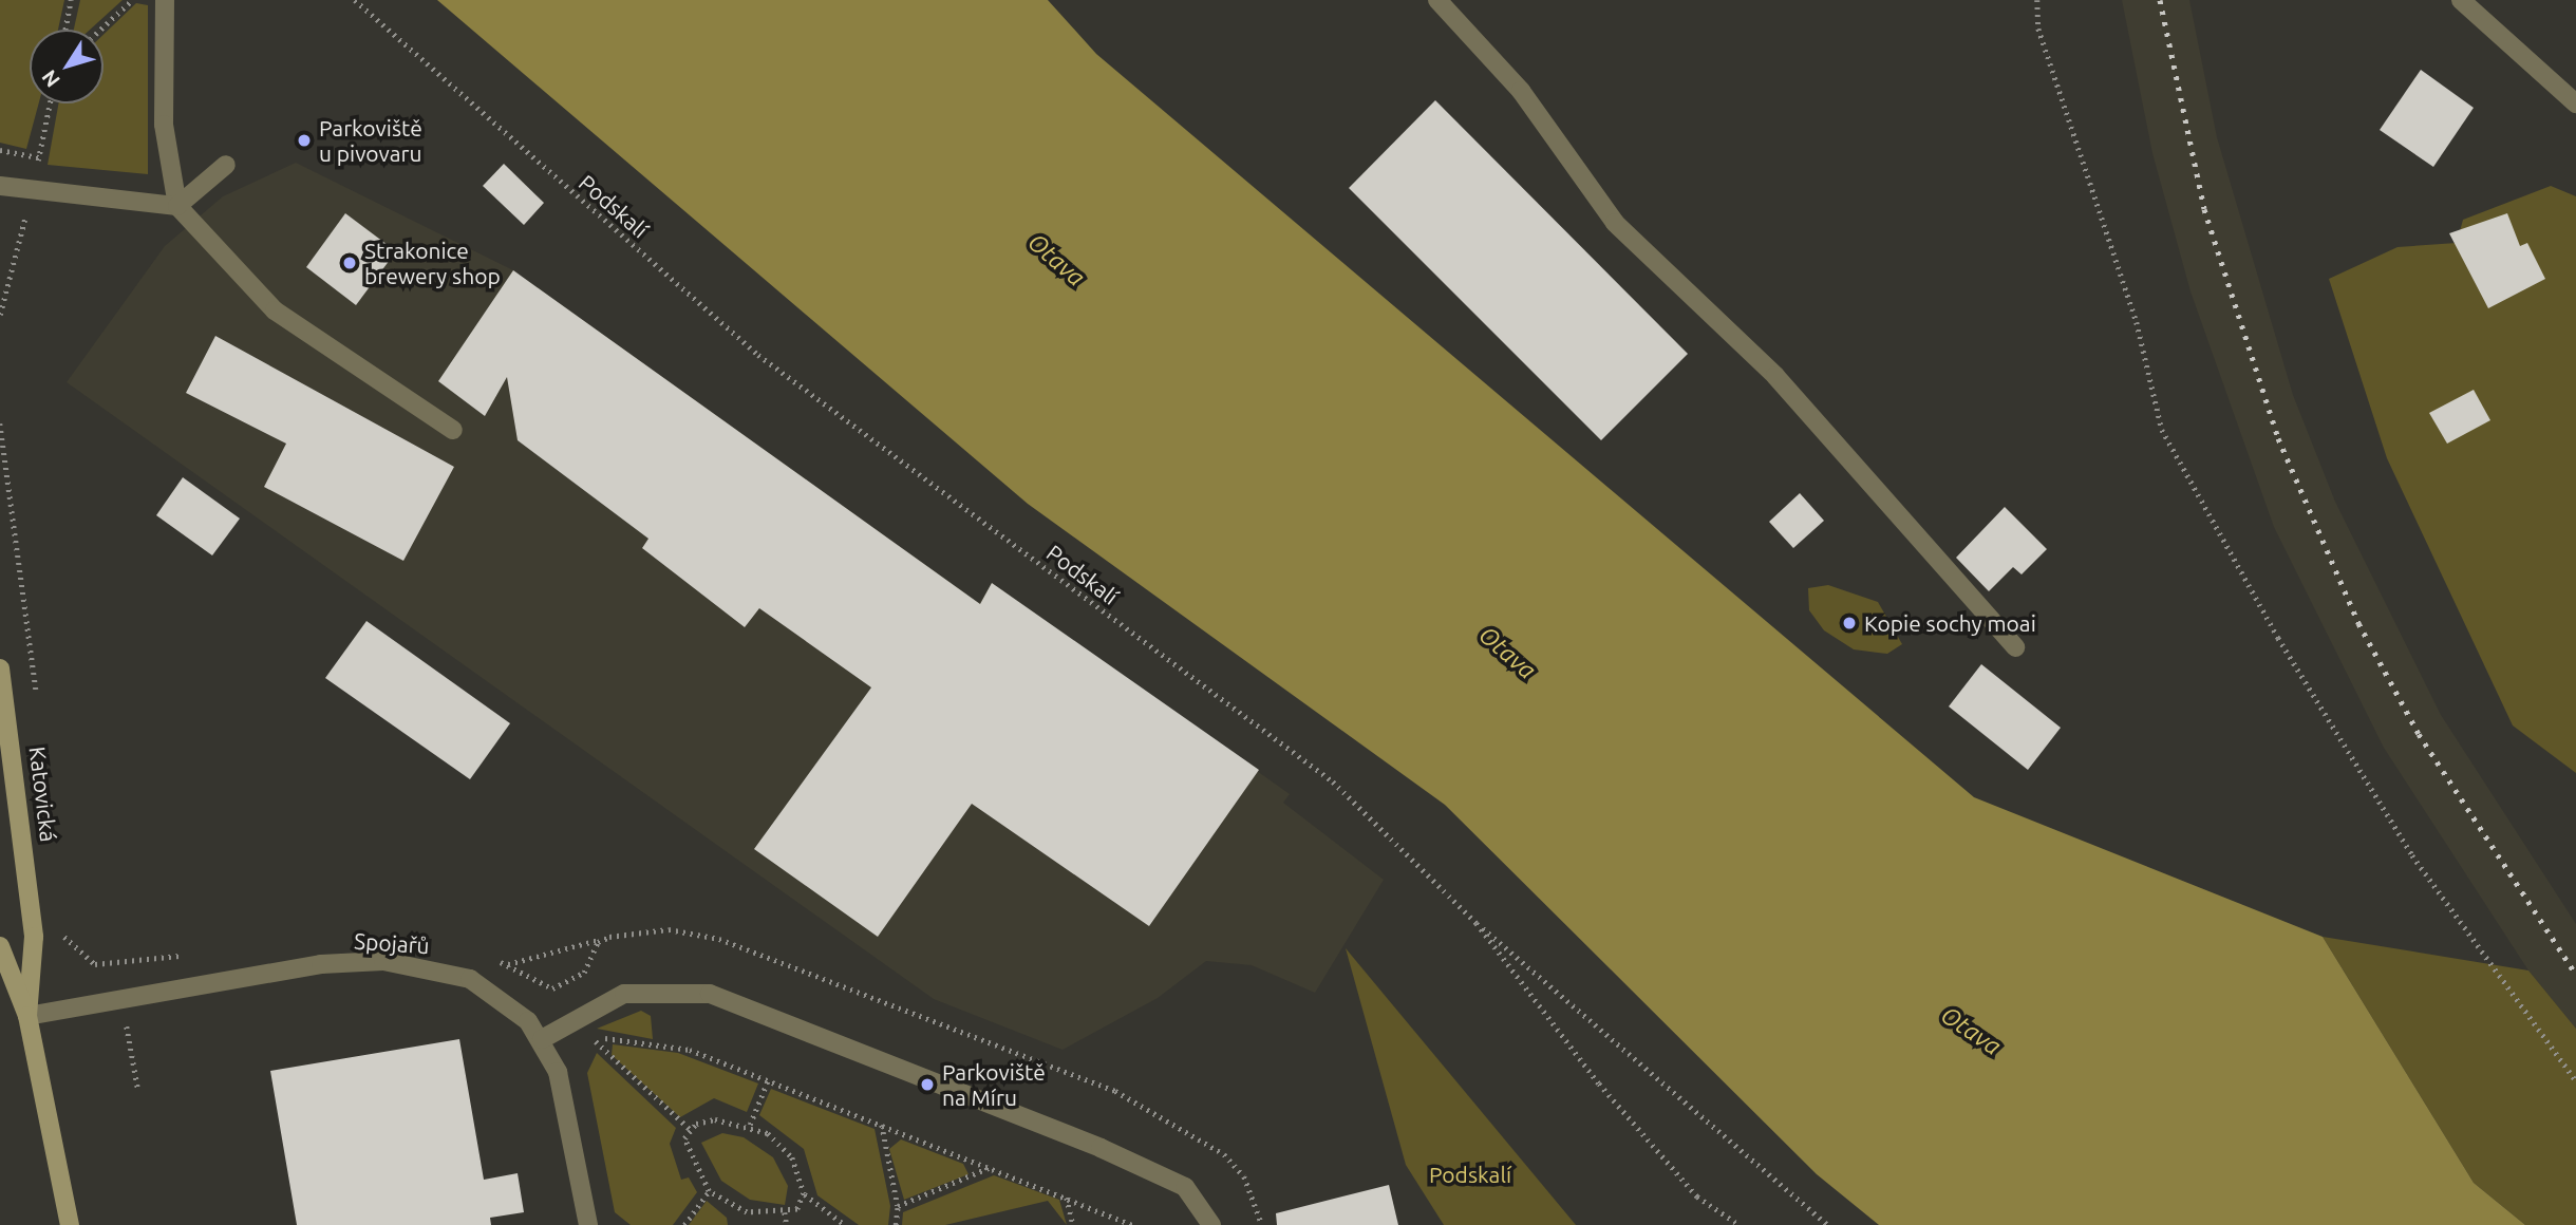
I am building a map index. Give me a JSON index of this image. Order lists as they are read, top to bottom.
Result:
{
  "streets": {
    "main road": ["Katovická"],
    "street": ["Spojařů"],
    "path": ["Podskalí"]
  },
  "crossings": [
    ["Katovická", "Spojařů"]
  ],
  "water": ["Otava"],
  "parks": ["Podskalí"],
  "places": [
    "Parkoviště u pivovaru",
    "Strakonice brewery shop",
    "Kopie sochy moai",
    "Parkoviště na Míru"
  ],
  "north": "bottom left"
}
